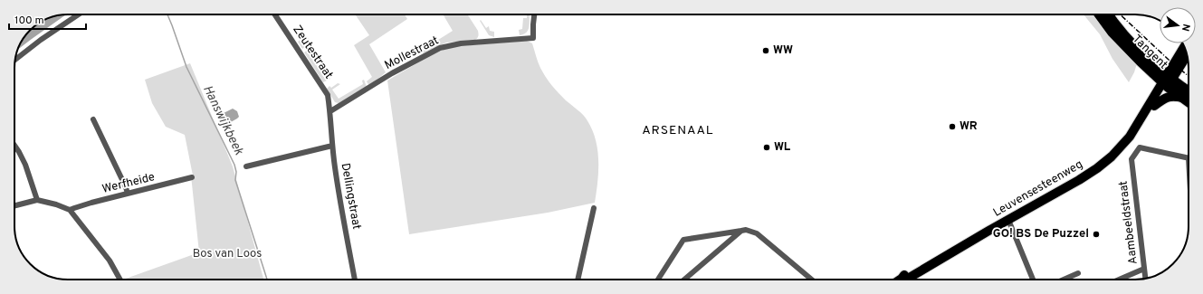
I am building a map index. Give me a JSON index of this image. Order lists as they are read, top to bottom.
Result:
{
  "streets": {
    "highway": ["Tangent"],
    "main road": ["Leuvensesteenweg"],
    "street": [
      "Zeutestraat",
      "Mollestraat",
      "Werfheide",
      "Dellingstraat",
      "Aambeeldstraat"
    ]
  },
  "crossings": [
    ["Zeutestraat", "Mollestraat"],
    ["Zeutestraat", "Dellingstraat"],
    ["Tangent", "Leuvensesteenweg"],
    ["Mollestraat", "Dellingstraat"]
  ],
  "districts": ["ARSENAAL"],
  "water": ["Hanswijkbeek"],
  "parks": ["Bos van Loos"],
  "places": [
    "WW",
    "WR",
    "WL",
    "GO! BS De Puzzel"
  ],
  "scale_bar": "100 m",
  "north": "right"
}
